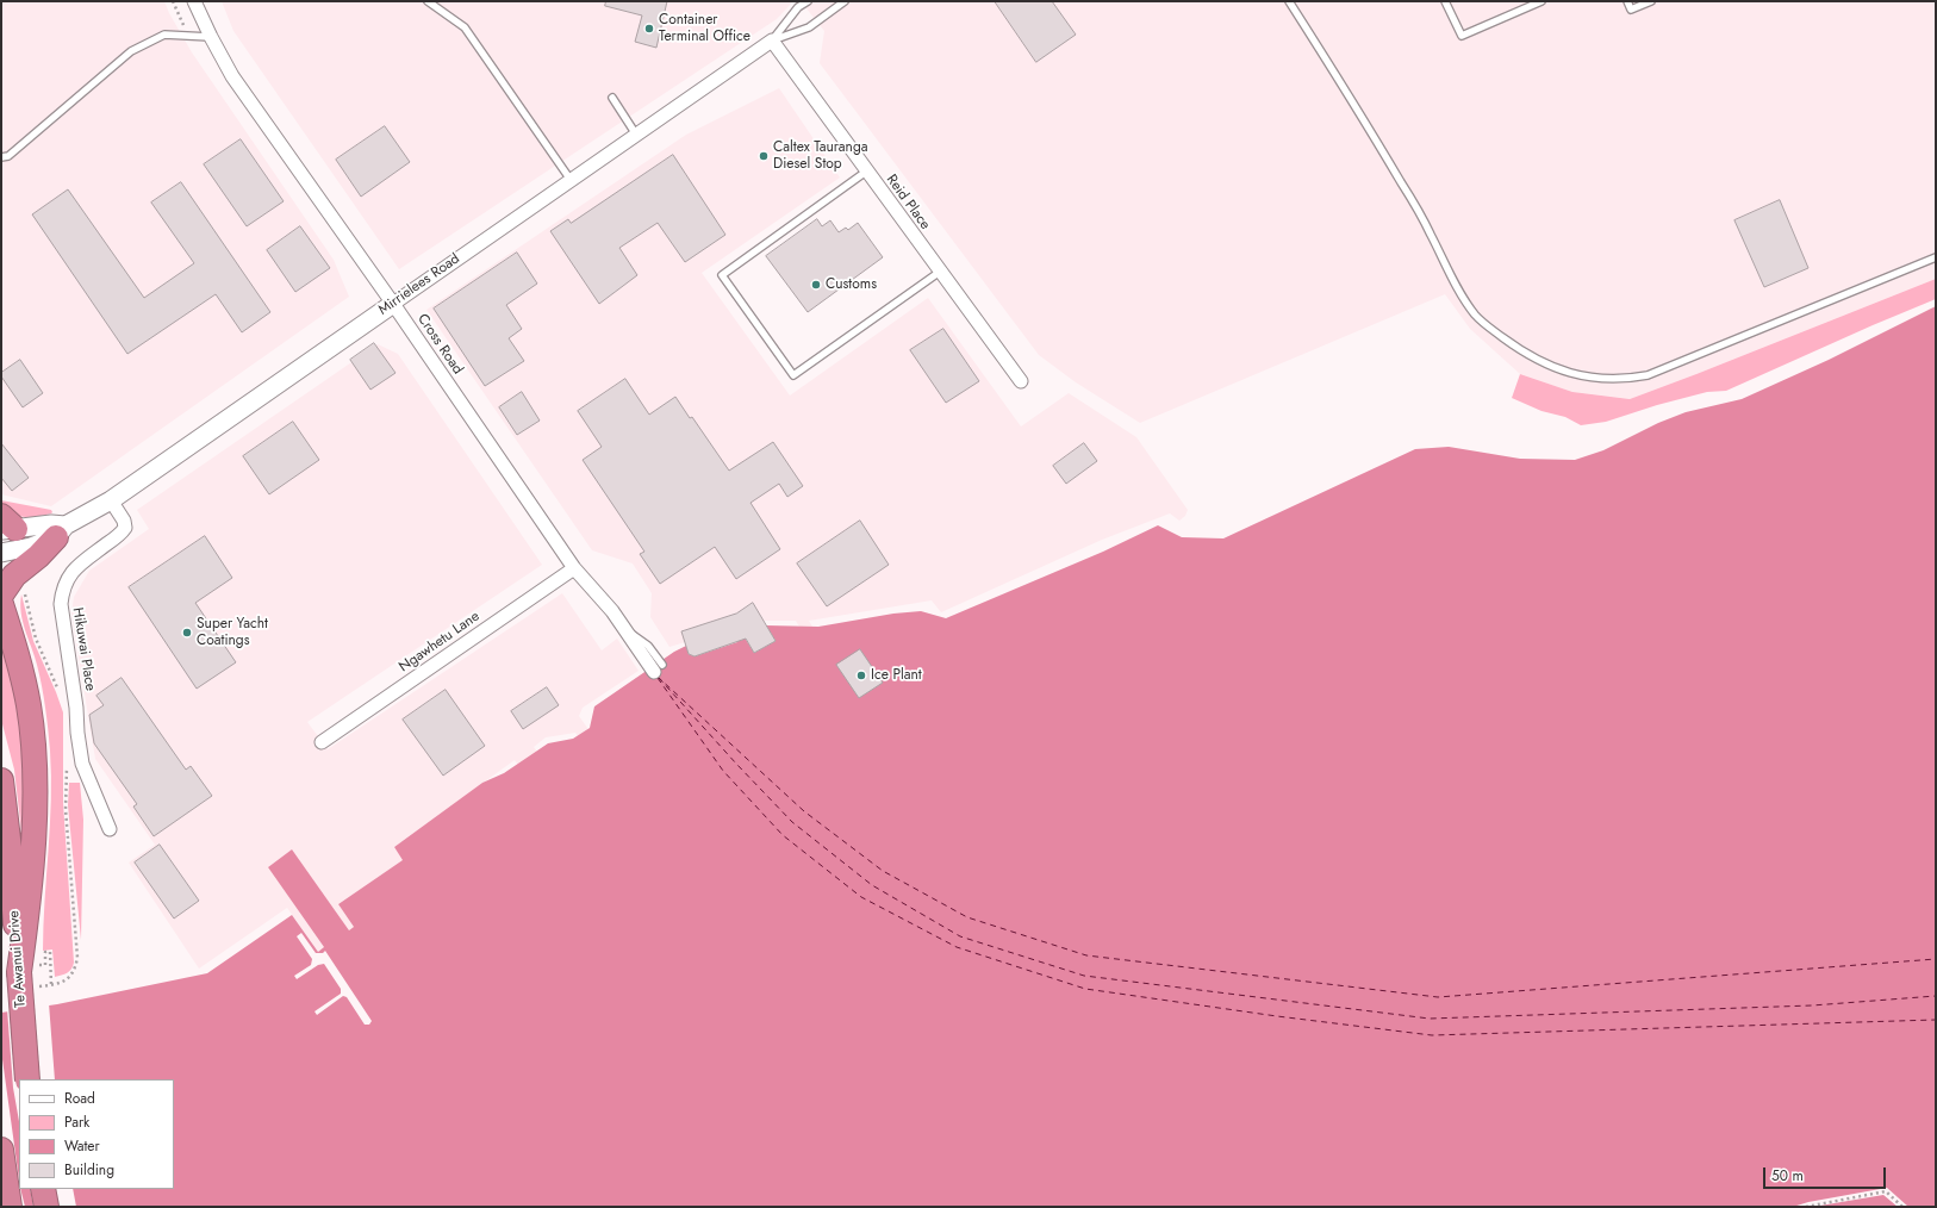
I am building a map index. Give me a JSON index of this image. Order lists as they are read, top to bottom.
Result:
{
  "streets": {
    "highway": ["Te Awanui Drive"],
    "main road": ["Mirrielees Road"],
    "street": [
      "Reid Place",
      "Cross Road",
      "Ngawhetu Lane",
      "Hikuwai Place"
    ]
  },
  "crossings": [
    ["Reid Place", "Mirrielees Road"],
    ["Mirrielees Road", "Cross Road"],
    ["Mirrielees Road", "Hikuwai Place"],
    ["Cross Road", "Ngawhetu Lane"]
  ],
  "places": [
    "Container Terminal Office",
    "Caltex Tauranga Diesel Stop",
    "Customs",
    "Super Yacht Coatings",
    "Ice Plant"
  ],
  "legend": [
    "Road",
    "Park",
    "Water",
    "Building"
  ],
  "scale_bar": "50 m"
}
